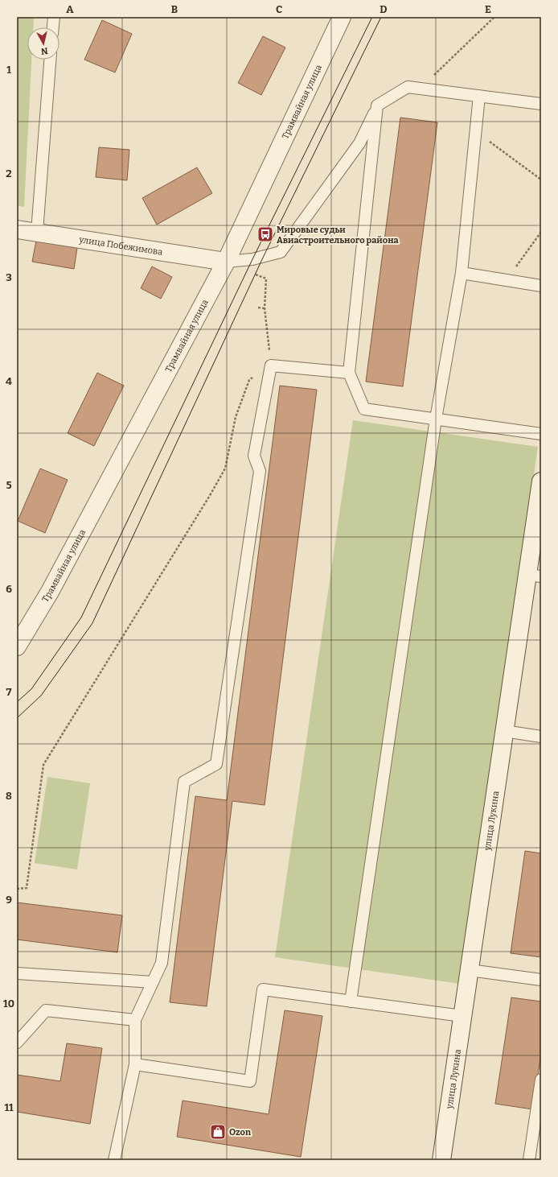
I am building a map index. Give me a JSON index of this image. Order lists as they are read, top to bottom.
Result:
{
  "streets": {
    "street": ["Трамвайная улица", "улица Побежимова", "улица Лукина"]
  },
  "crossings": [
    ["Трамвайная улица", "улица Побежимова"]
  ],
  "places": {
    "bus stop": ["Мировые судьи Авиастроительного района"],
    "shop": ["Ozon"]
  },
  "north": "bottom",
  "grid": {
    "columns": [
      "A",
      "B",
      "C",
      "D",
      "E"
    ],
    "rows": [
      "1",
      "2",
      "3",
      "4",
      "5",
      "6",
      "7",
      "8",
      "9",
      "10",
      "11"
    ]
  }
}
